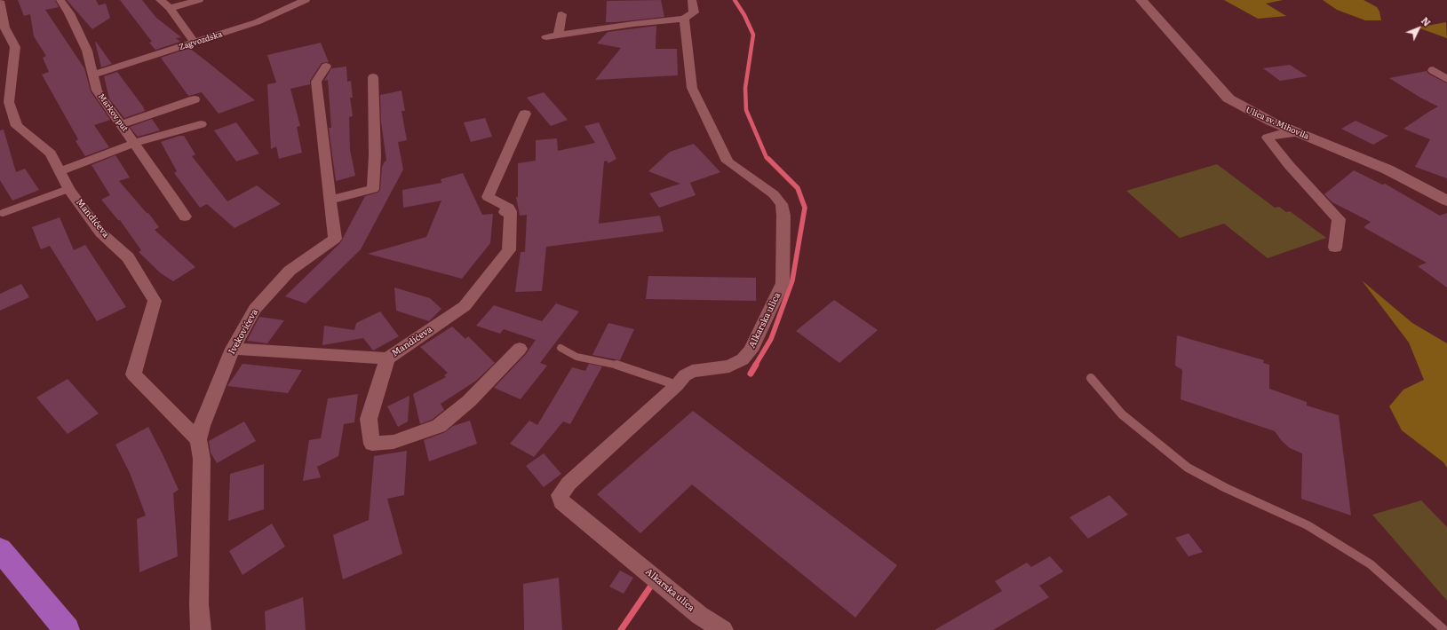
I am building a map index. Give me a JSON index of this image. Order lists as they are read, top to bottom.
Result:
{
  "streets": {
    "street": [
      "Zagvozdska",
      "Markov put",
      "Ulica sv. Mihovila",
      "Mandićeva",
      "Alkarska ulica",
      "Ivekovićeva"
    ]
  },
  "crossings": [
    ["Zagvozdska", "Markov put"],
    ["Mandićeva", "Ivekovićeva"]
  ],
  "north": "top right"
}
